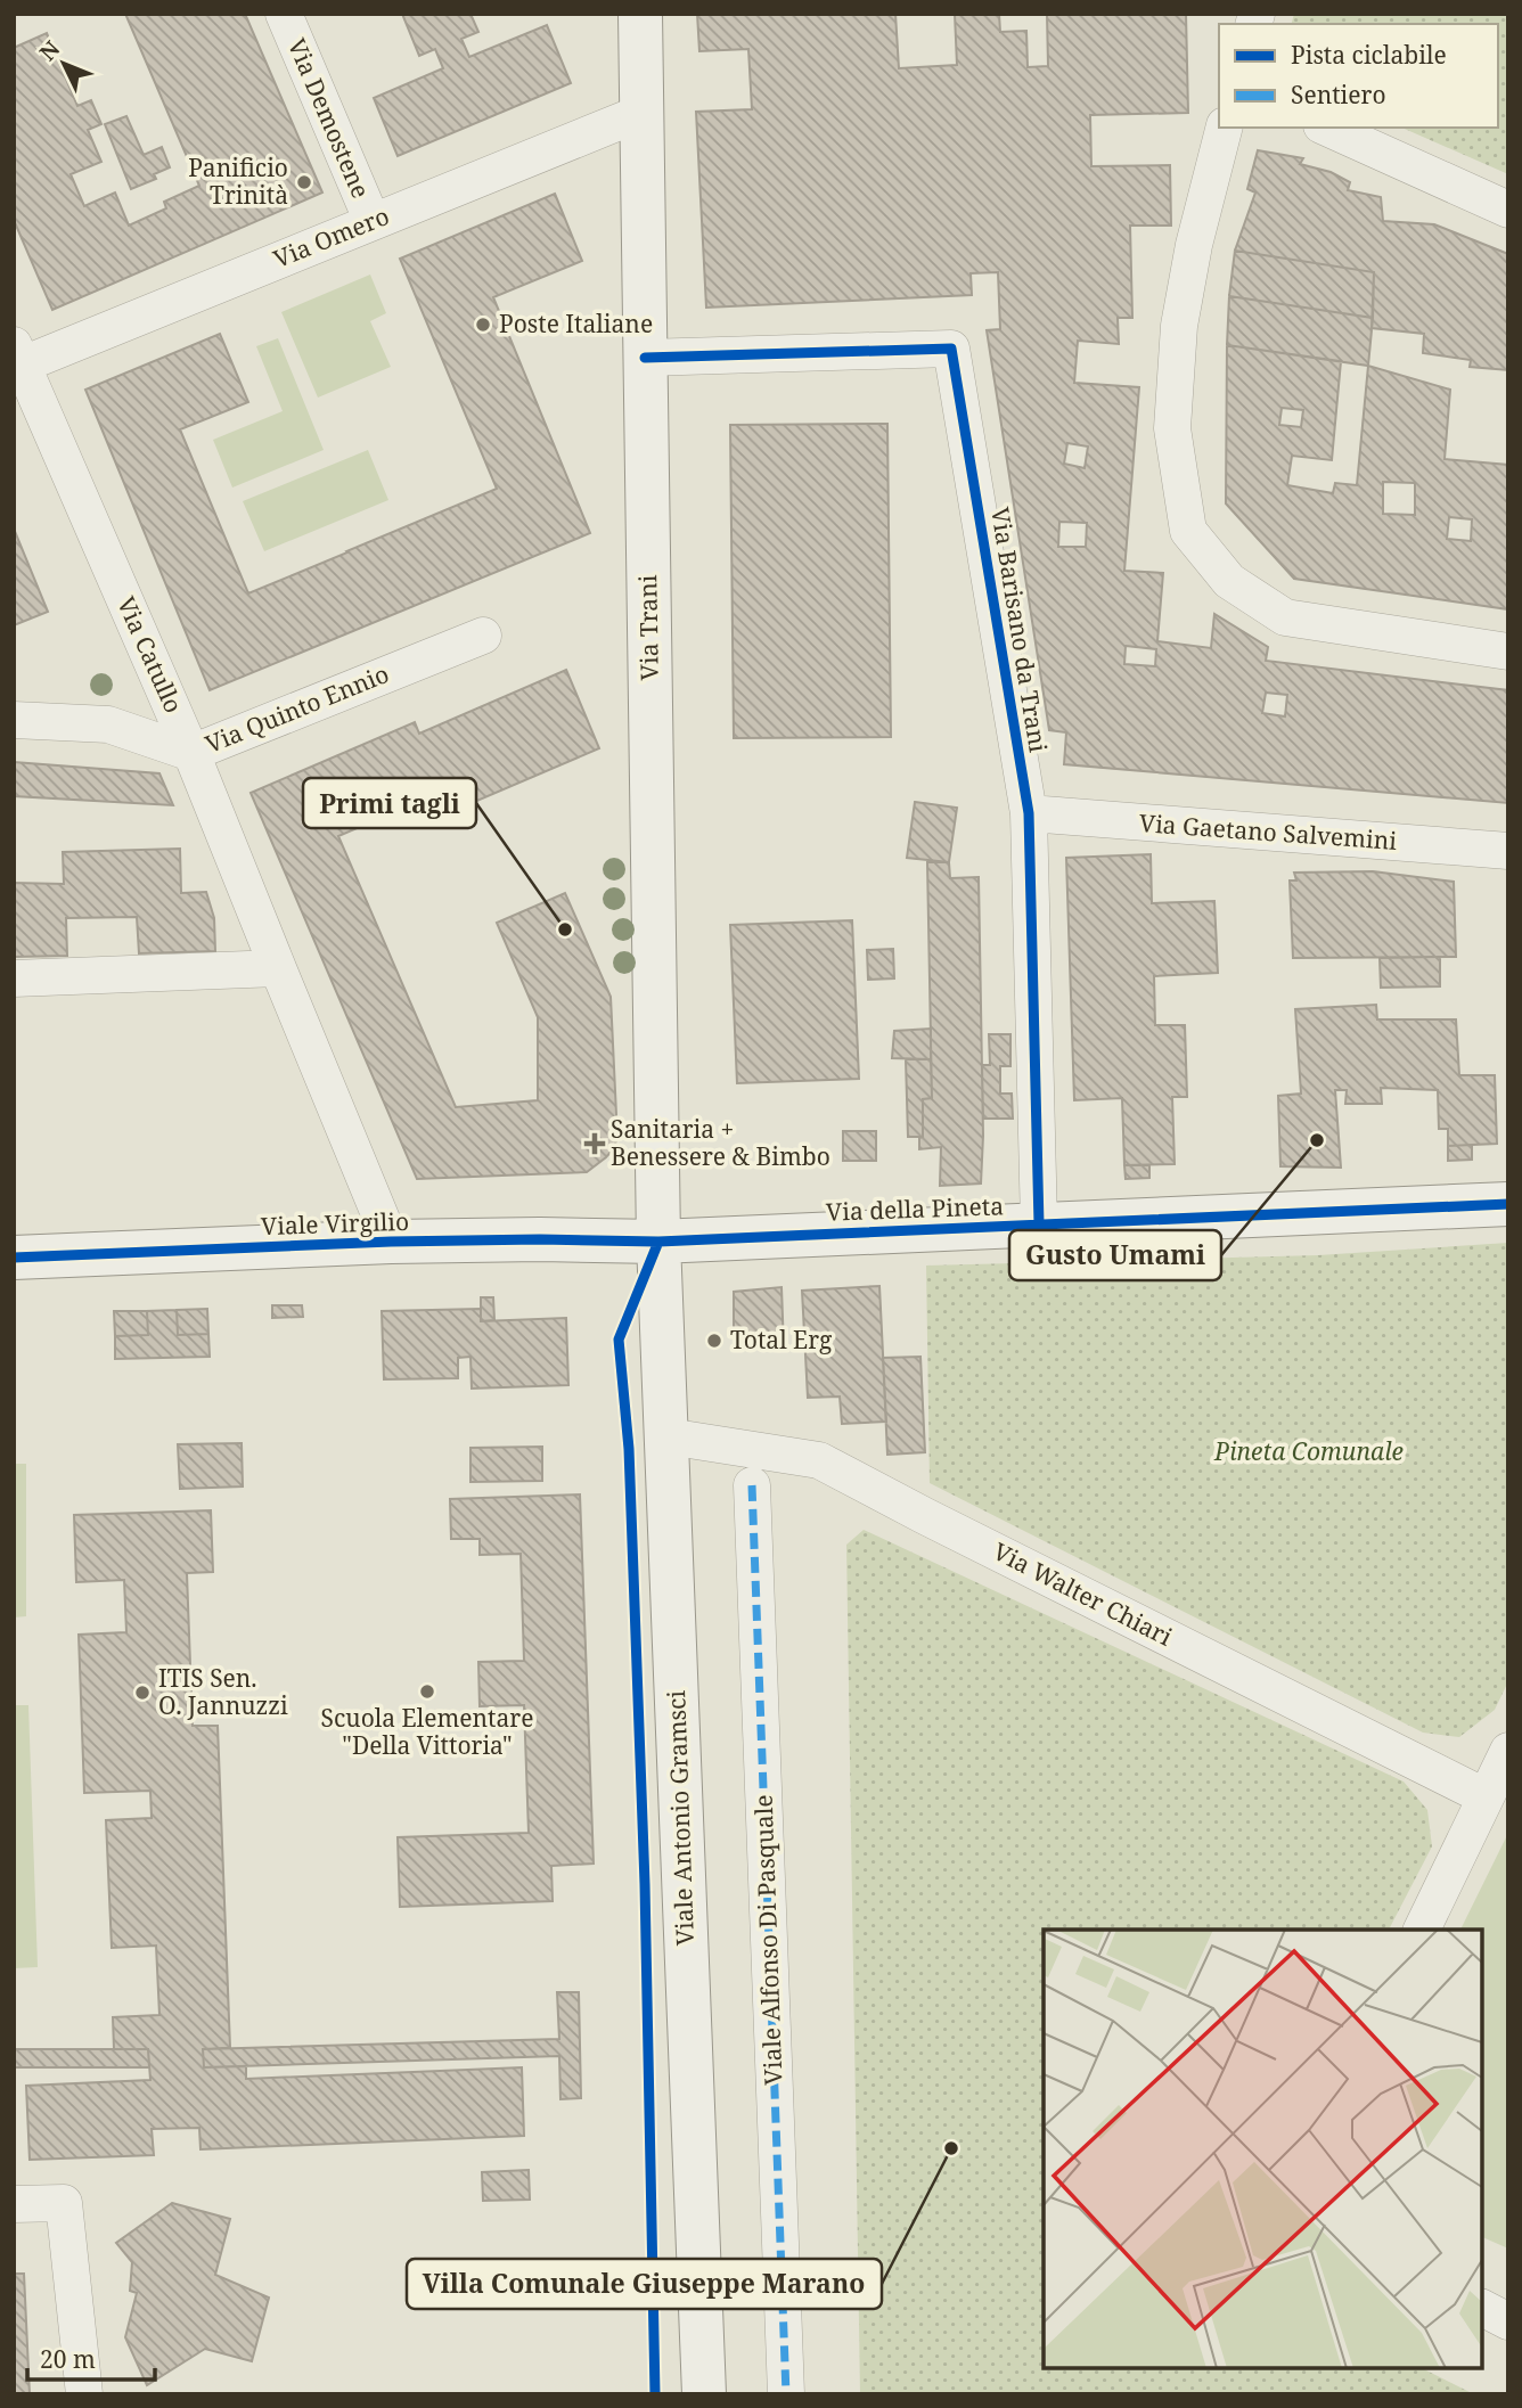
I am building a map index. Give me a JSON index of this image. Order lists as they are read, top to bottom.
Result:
{
  "streets": {
    "main road": [
      "Via Trani",
      "Via della Pineta",
      "Viale Virgilio",
      "Viale Antonio Gramsci"
    ],
    "street": [
      "Via Demostene",
      "Via Omero",
      "Via Barisano da Trani",
      "Via Catullo",
      "Via Quinto Ennio",
      "Via Gaetano Salvemini",
      "Via Walter Chiari",
      "Viale Alfonso Di Pasquale"
    ]
  },
  "crossings": [
    ["Via Demostene", "Via Omero"],
    ["Via Omero", "Via Trani"],
    ["Via Omero", "Via Catullo"],
    ["Via Trani", "Via Barisano da Trani"],
    ["Via Trani", "Via della Pineta"],
    ["Via Trani", "Viale Virgilio"],
    ["Via Trani", "Viale Antonio Gramsci"],
    ["Via Barisano da Trani", "Via Gaetano Salvemini"],
    ["Via Barisano da Trani", "Via della Pineta"],
    ["Via Catullo", "Via Quinto Ennio"],
    ["Via Catullo", "Viale Virgilio"],
    ["Via della Pineta", "Viale Virgilio"],
    ["Via della Pineta", "Viale Antonio Gramsci"],
    ["Viale Virgilio", "Viale Antonio Gramsci"],
    ["Via Walter Chiari", "Viale Antonio Gramsci"]
  ],
  "parks": ["Pineta Comunale"],
  "places": {
    "other": [
      "Panificio Trinità",
      "Poste Italiane",
      "Primi tagli",
      "Gusto Umami",
      "Total Erg",
      "Scuola Elementare \"Della Vittoria\"",
      "ITIS Sen. O. Jannuzzi",
      "Villa Comunale Giuseppe Marano"
    ],
    "health": ["Sanitaria + Benessere & Bimbo"]
  },
  "legend": ["Pista ciclabile", "Sentiero"],
  "scale_bar": "20 m",
  "north": "top left"
}
